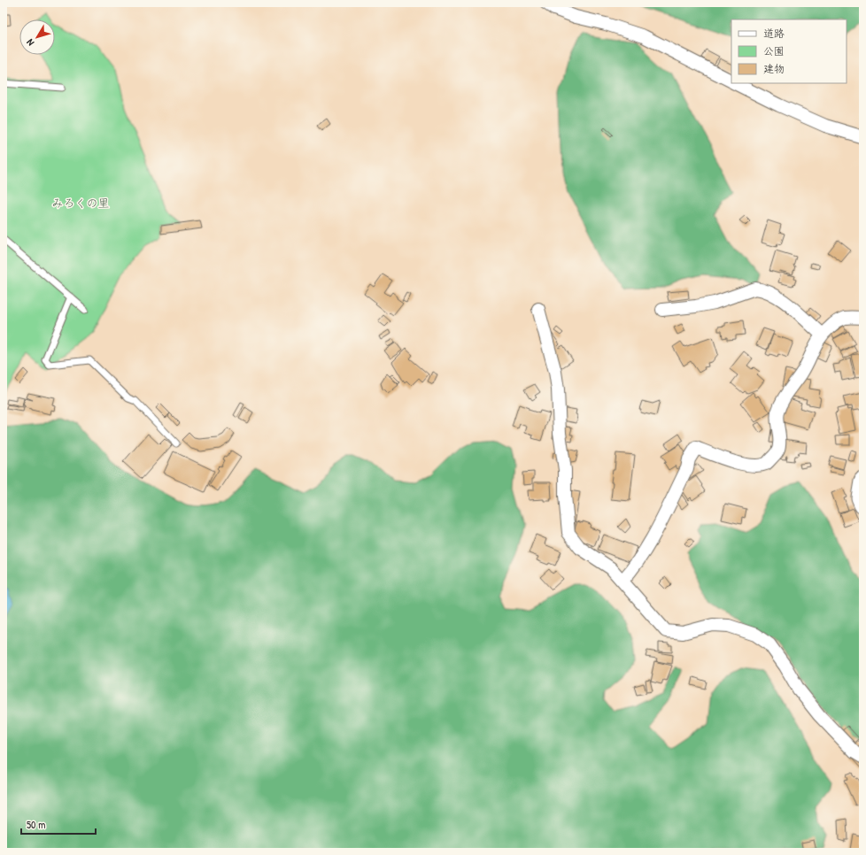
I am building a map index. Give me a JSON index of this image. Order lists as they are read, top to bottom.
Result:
{
  "parks": ["みろくの里"],
  "legend": ["道路", "公園", "建物"],
  "scale_bar": "50 m",
  "north": "bottom left"
}
